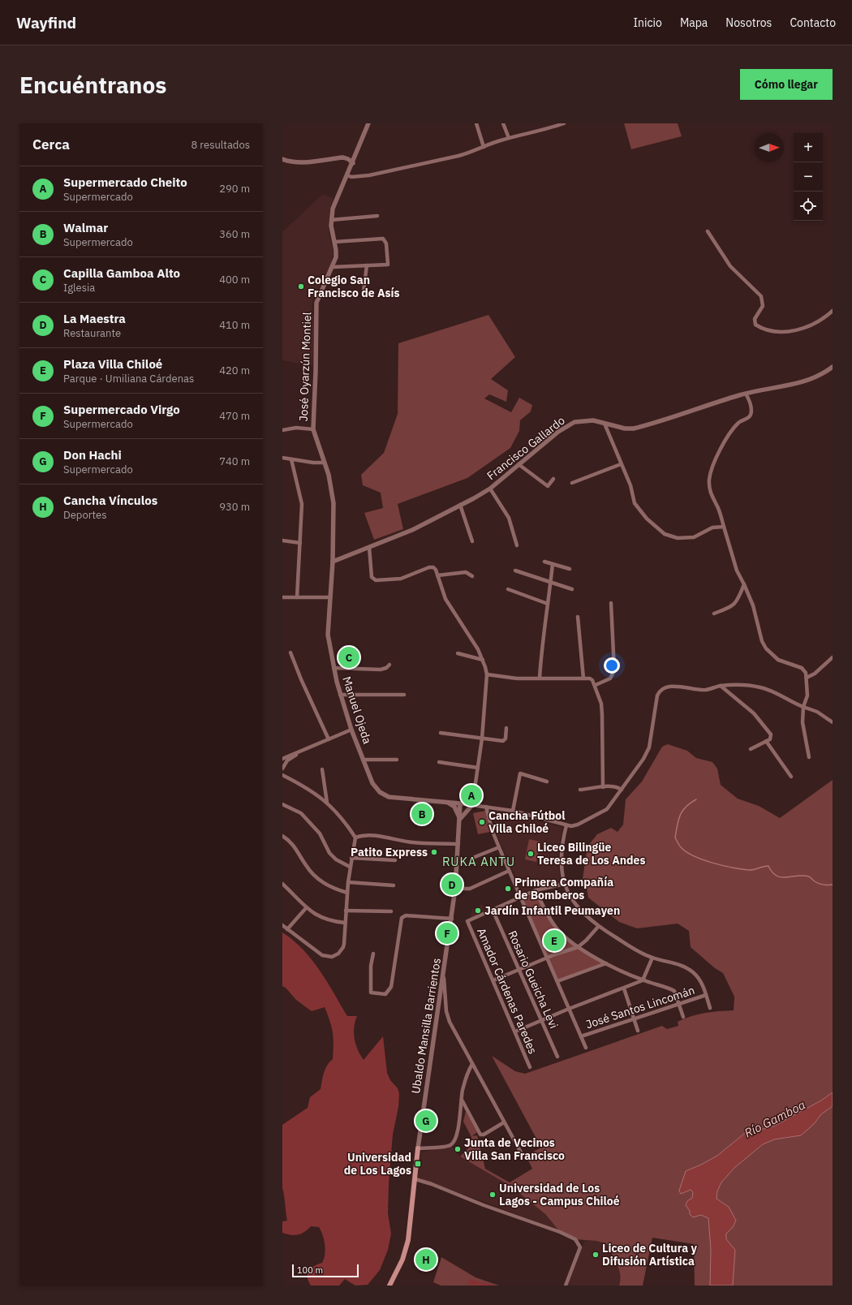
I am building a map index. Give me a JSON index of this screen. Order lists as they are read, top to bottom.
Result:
{
  "streets": {
    "main road": ["Ubaldo Mansilla Barrientos"],
    "street": [
      "José Oyarzún Montiel",
      "Francisco Gallardo",
      "Manuel Ojeda",
      "Rosario Gueicha Levi",
      "Amador Cárdenas Paredes",
      "José Santos Lincomán"
    ]
  },
  "crossings": [
    ["José Oyarzún Montiel", "Francisco Gallardo"],
    ["José Oyarzún Montiel", "Manuel Ojeda"],
    ["Francisco Gallardo", "Manuel Ojeda"],
    ["Manuel Ojeda", "Ubaldo Mansilla Barrientos"],
    ["Rosario Gueicha Levi", "Amador Cárdenas Paredes"]
  ],
  "districts": ["RUKA ANTU"],
  "water": ["Río Gamboa"],
  "places": {
    "other": [
      "Colegio San Francisco de Asís",
      "Cancha Fútbol Villa Chiloé",
      "Patito Express",
      "Liceo Bilingüe Teresa de Los Andes",
      "Primera Compañía de Bomberos",
      "Jardín Infantil Peumayen",
      "Junta de Vecinos Villa San Francisco",
      "Universidad de Los Lagos - Campus Chiloé",
      "Liceo de Cultura y Difusión Artística"
    ],
    "transit": ["Universidad de Los Lagos"]
  },
  "scale_bar": "100 m",
  "north": "right",
  "page": {
    "header": "Wayfind",
    "nav": [
      "Inicio",
      "Mapa",
      "Nosotros",
      "Contacto"
    ],
    "buttons": "Cómo llegar",
    "title": "Encuéntranos",
    "heading": ["Cerca", "8 resultados"],
    "map_buttons": ["+", "−"],
    "list": [
      {
        "mark": "A",
        "name": "Supermercado Cheito",
        "note": "Supermercado",
        "value": "290 m"
      },
      {
        "mark": "B",
        "name": "Walmar",
        "note": "Supermercado",
        "value": "360 m"
      },
      {
        "mark": "C",
        "name": "Capilla Gamboa Alto",
        "note": "Iglesia",
        "value": "400 m"
      },
      {
        "mark": "D",
        "name": "La Maestra",
        "note": "Restaurante",
        "value": "410 m"
      },
      {
        "mark": "E",
        "name": "Plaza Villa Chiloé",
        "note": "Parque · Umiliana Cárdenas",
        "value": "420 m"
      },
      {
        "mark": "F",
        "name": "Supermercado Virgo",
        "note": "Supermercado",
        "value": "470 m"
      },
      {
        "mark": "G",
        "name": "Don Hachi",
        "note": "Supermercado",
        "value": "740 m"
      },
      {
        "mark": "H",
        "name": "Cancha Vínculos",
        "note": "Deportes",
        "value": "930 m"
      }
    ],
    "pins": [
      "C",
      "A",
      "B",
      "D",
      "F",
      "E",
      "G",
      "H"
    ],
    "scale": "100 m"
  }
}
